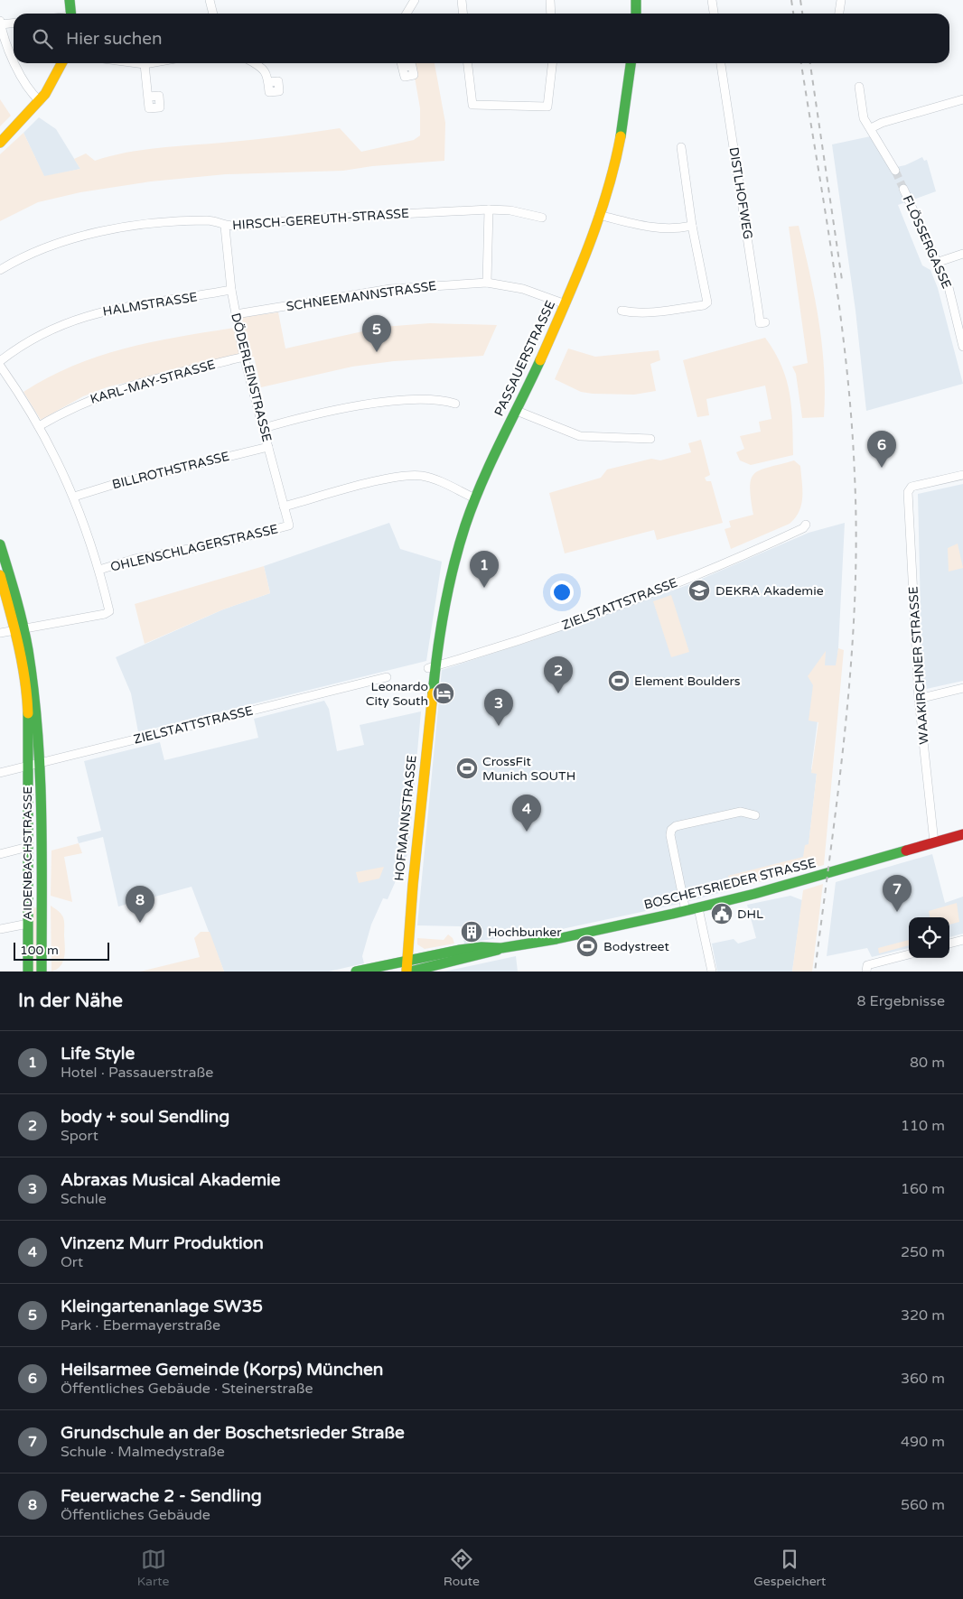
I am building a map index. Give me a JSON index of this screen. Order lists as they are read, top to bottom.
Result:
{
  "streets": {
    "main road": [
      "PASSAUERSTRASSE",
      "HOFMANNSTRASSE",
      "AIDENBACHSTRASSE",
      "BOSCHETSRIEDER STRASSE"
    ],
    "street": [
      "DISTLHOFWEG",
      "HIRSCH-GEREUTH-STRASSE",
      "FLÖSSERGASSE",
      "SCHNEEMANNSTRASSE",
      "HALMSTRASSE",
      "DÖDERLEINSTRASSE",
      "KARL-MAY-STRASSE",
      "BILLROTHSTRASSE",
      "OHLENSCHLAGERSTRASSE",
      "ZIELSTATTSTRASSE",
      "WAAKIRCHNER STRASSE"
    ]
  },
  "crossings": [
    ["HIRSCH-GEREUTH-STRASSE", "DÖDERLEINSTRASSE"],
    ["SCHNEEMANNSTRASSE", "PASSAUERSTRASSE"],
    ["SCHNEEMANNSTRASSE", "DÖDERLEINSTRASSE"],
    ["HALMSTRASSE", "DÖDERLEINSTRASSE"],
    ["PASSAUERSTRASSE", "ZIELSTATTSTRASSE"],
    ["PASSAUERSTRASSE", "HOFMANNSTRASSE"],
    ["DÖDERLEINSTRASSE", "KARL-MAY-STRASSE"],
    ["DÖDERLEINSTRASSE", "BILLROTHSTRASSE"],
    ["DÖDERLEINSTRASSE", "OHLENSCHLAGERSTRASSE"],
    ["ZIELSTATTSTRASSE", "HOFMANNSTRASSE"],
    ["ZIELSTATTSTRASSE", "AIDENBACHSTRASSE"],
    ["WAAKIRCHNER STRASSE", "BOSCHETSRIEDER STRASSE"],
    ["HOFMANNSTRASSE", "BOSCHETSRIEDER STRASSE"]
  ],
  "places": {
    "school or university": ["DEKRA Akademie"],
    "sports": ["Element Boulders", "CrossFit Munich SOUTH", "Bodystreet"],
    "hotel": ["Leonardo City South"],
    "public building": ["DHL"],
    "building": ["Hochbunker"]
  },
  "scale_bar": "100 m",
  "page": {
    "search": "Hier suchen",
    "pins": [
      "5",
      "6",
      "1",
      "2",
      "3",
      "4",
      "7",
      "8"
    ],
    "scale": "100 m",
    "heading": ["In der Nähe", "8 Ergebnisse"],
    "list": [
      {
        "mark": "1",
        "name": "Life Style",
        "note": "Hotel · Passauerstraße",
        "value": "80 m"
      },
      {
        "mark": "2",
        "name": "body + soul Sendling",
        "note": "Sport",
        "value": "110 m"
      },
      {
        "mark": "3",
        "name": "Abraxas Musical Akademie",
        "note": "Schule",
        "value": "160 m"
      },
      {
        "mark": "4",
        "name": "Vinzenz Murr Produktion",
        "note": "Ort",
        "value": "250 m"
      },
      {
        "mark": "5",
        "name": "Kleingartenanlage SW35",
        "note": "Park · Ebermayerstraße",
        "value": "320 m"
      },
      {
        "mark": "6",
        "name": "Heilsarmee Gemeinde (Korps) München",
        "note": "Öffentliches Gebäude · Steinerstraße",
        "value": "360 m"
      },
      {
        "mark": "7",
        "name": "Grundschule an der Boschetsrieder Straße",
        "note": "Schule · Malmedystraße",
        "value": "490 m"
      },
      {
        "mark": "8",
        "name": "Feuerwache 2 - Sendling",
        "note": "Öffentliches Gebäude",
        "value": "560 m"
      }
    ],
    "nav": ["Karte", "Route", "Gespeichert"]
  }
}
